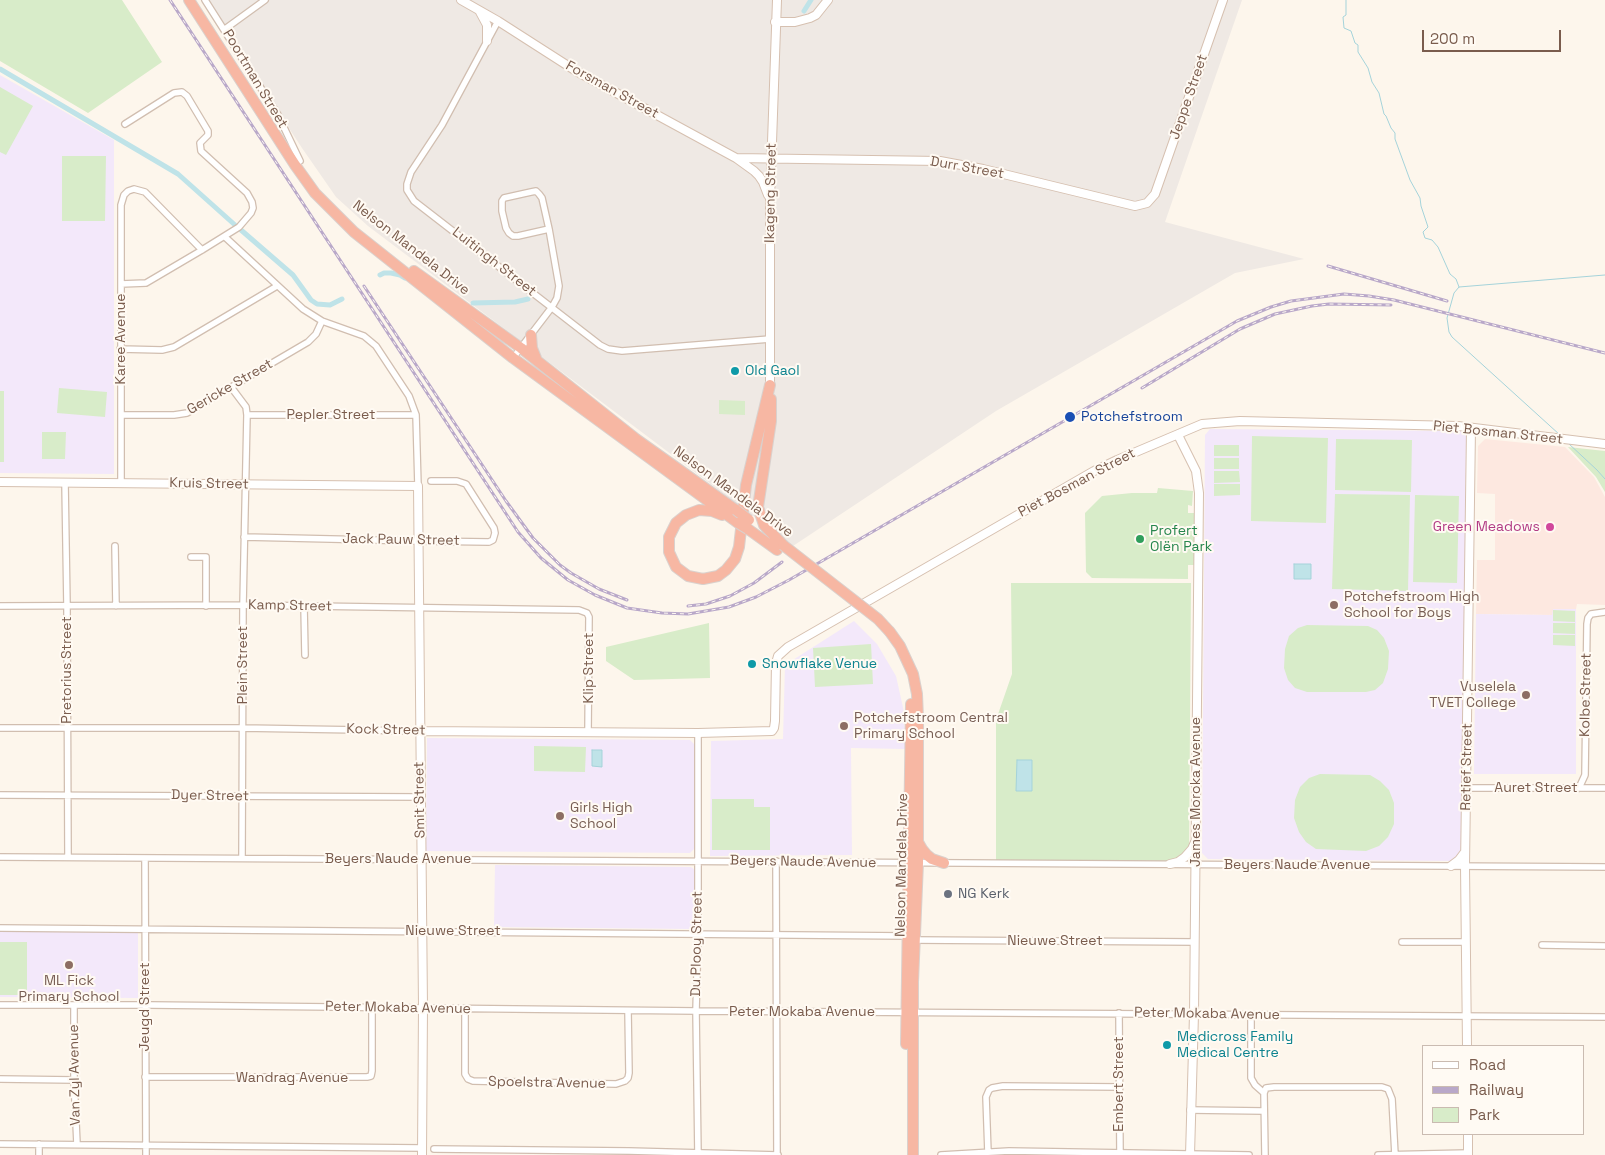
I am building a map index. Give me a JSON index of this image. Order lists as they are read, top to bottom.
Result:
{
  "streets": {
    "highway": ["Nelson Mandela Drive"],
    "street": [
      "Poortman Street",
      "Forsman Street",
      "Jeppe Street",
      "Durr Street",
      "Ikageng Street",
      "Luitingh Street",
      "Karee Avenue",
      "Gericke Street",
      "Pepler Street",
      "Piet Bosman Street",
      "Kruis Street",
      "Jack Pauw Street",
      "Kamp Street",
      "Plein Street",
      "Klip Street",
      "Pretorius Street",
      "Kolbe Street",
      "Kock Street",
      "Retief Street",
      "Auret Street",
      "James Moroka Avenue",
      "Dyer Street",
      "Smit Street",
      "Beyers Naude Avenue",
      "Nieuwe Street",
      "Du Plooy Street",
      "Jeugd Street",
      "Peter Mokaba Avenue",
      "Van Zyl Avenue",
      "Wandrag Avenue",
      "Spoelstra Avenue",
      "Embert Street"
    ]
  },
  "crossings": [
    ["Poortman Street", "Nelson Mandela Drive"],
    ["Forsman Street", "Durr Street"],
    ["Forsman Street", "Ikageng Street"],
    ["Forsman Street", "Luitingh Street"],
    ["Jeppe Street", "Durr Street"],
    ["Durr Street", "Ikageng Street"],
    ["Ikageng Street", "Luitingh Street"],
    ["Nelson Mandela Drive", "Beyers Naude Avenue"],
    ["Nelson Mandela Drive", "Nieuwe Street"],
    ["Nelson Mandela Drive", "Peter Mokaba Avenue"],
    ["Karee Avenue", "Gericke Street"],
    ["Karee Avenue", "Kruis Street"],
    ["Gericke Street", "Plein Street"],
    ["Pepler Street", "Plein Street"],
    ["Pepler Street", "Smit Street"],
    ["Piet Bosman Street", "Kock Street"],
    ["Piet Bosman Street", "Retief Street"],
    ["Piet Bosman Street", "James Moroka Avenue"],
    ["Kruis Street", "Plein Street"],
    ["Kruis Street", "Pretorius Street"],
    ["Kruis Street", "Smit Street"],
    ["Jack Pauw Street", "Plein Street"],
    ["Jack Pauw Street", "Smit Street"],
    ["Kamp Street", "Plein Street"],
    ["Kamp Street", "Klip Street"],
    ["Kamp Street", "Pretorius Street"],
    ["Kamp Street", "Smit Street"],
    ["Plein Street", "Kock Street"],
    ["Plein Street", "Dyer Street"],
    ["Plein Street", "Beyers Naude Avenue"],
    ["Klip Street", "Kock Street"],
    ["Pretorius Street", "Kock Street"],
    ["Pretorius Street", "Dyer Street"],
    ["Pretorius Street", "Beyers Naude Avenue"],
    ["Kolbe Street", "Auret Street"],
    ["Kock Street", "Smit Street"],
    ["Kock Street", "Du Plooy Street"],
    ["Retief Street", "Auret Street"],
    ["Retief Street", "Beyers Naude Avenue"],
    ["Retief Street", "Peter Mokaba Avenue"],
    ["James Moroka Avenue", "Beyers Naude Avenue"],
    ["James Moroka Avenue", "Nieuwe Street"],
    ["James Moroka Avenue", "Peter Mokaba Avenue"],
    ["Dyer Street", "Smit Street"],
    ["Smit Street", "Beyers Naude Avenue"],
    ["Smit Street", "Nieuwe Street"],
    ["Smit Street", "Peter Mokaba Avenue"],
    ["Beyers Naude Avenue", "Du Plooy Street"],
    ["Beyers Naude Avenue", "Jeugd Street"],
    ["Nieuwe Street", "Du Plooy Street"],
    ["Nieuwe Street", "Jeugd Street"],
    ["Du Plooy Street", "Peter Mokaba Avenue"],
    ["Jeugd Street", "Peter Mokaba Avenue"],
    ["Jeugd Street", "Wandrag Avenue"],
    ["Peter Mokaba Avenue", "Van Zyl Avenue"],
    ["Peter Mokaba Avenue", "Wandrag Avenue"],
    ["Peter Mokaba Avenue", "Spoelstra Avenue"],
    ["Peter Mokaba Avenue", "Embert Street"]
  ],
  "places": [
    "Old Gaol",
    "Potchefstroom",
    "Green Meadows",
    "Profert Olën Park",
    "Potchefstroom High School for Boys",
    "Snowflake Venue",
    "Vuselela TVET College",
    "Potchefstroom Central Primary School",
    "Girls High School",
    "NG Kerk",
    "ML Fick Primary School",
    "Medicross Family Medical Centre"
  ],
  "legend": ["Road", "Railway", "Park"],
  "scale_bar": "200 m"
}
